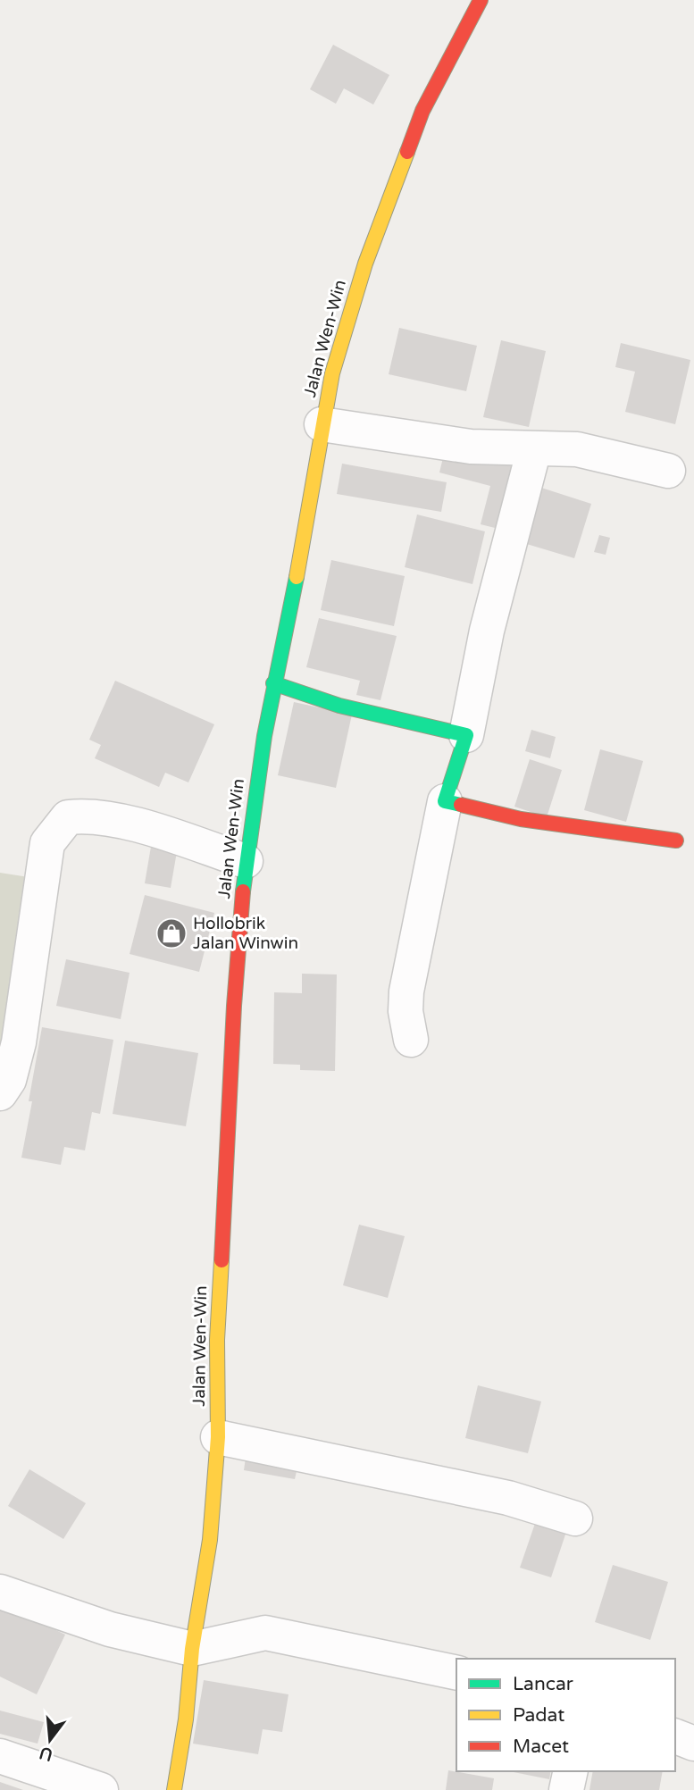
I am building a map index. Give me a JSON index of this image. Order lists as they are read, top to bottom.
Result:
{
  "streets": {
    "street": ["Jalan Wen-Win"]
  },
  "places": {
    "shop": ["Hollobrik Jalan Winwin"]
  },
  "legend": ["Lancar", "Padat", "Macet"],
  "north": "bottom"
}
